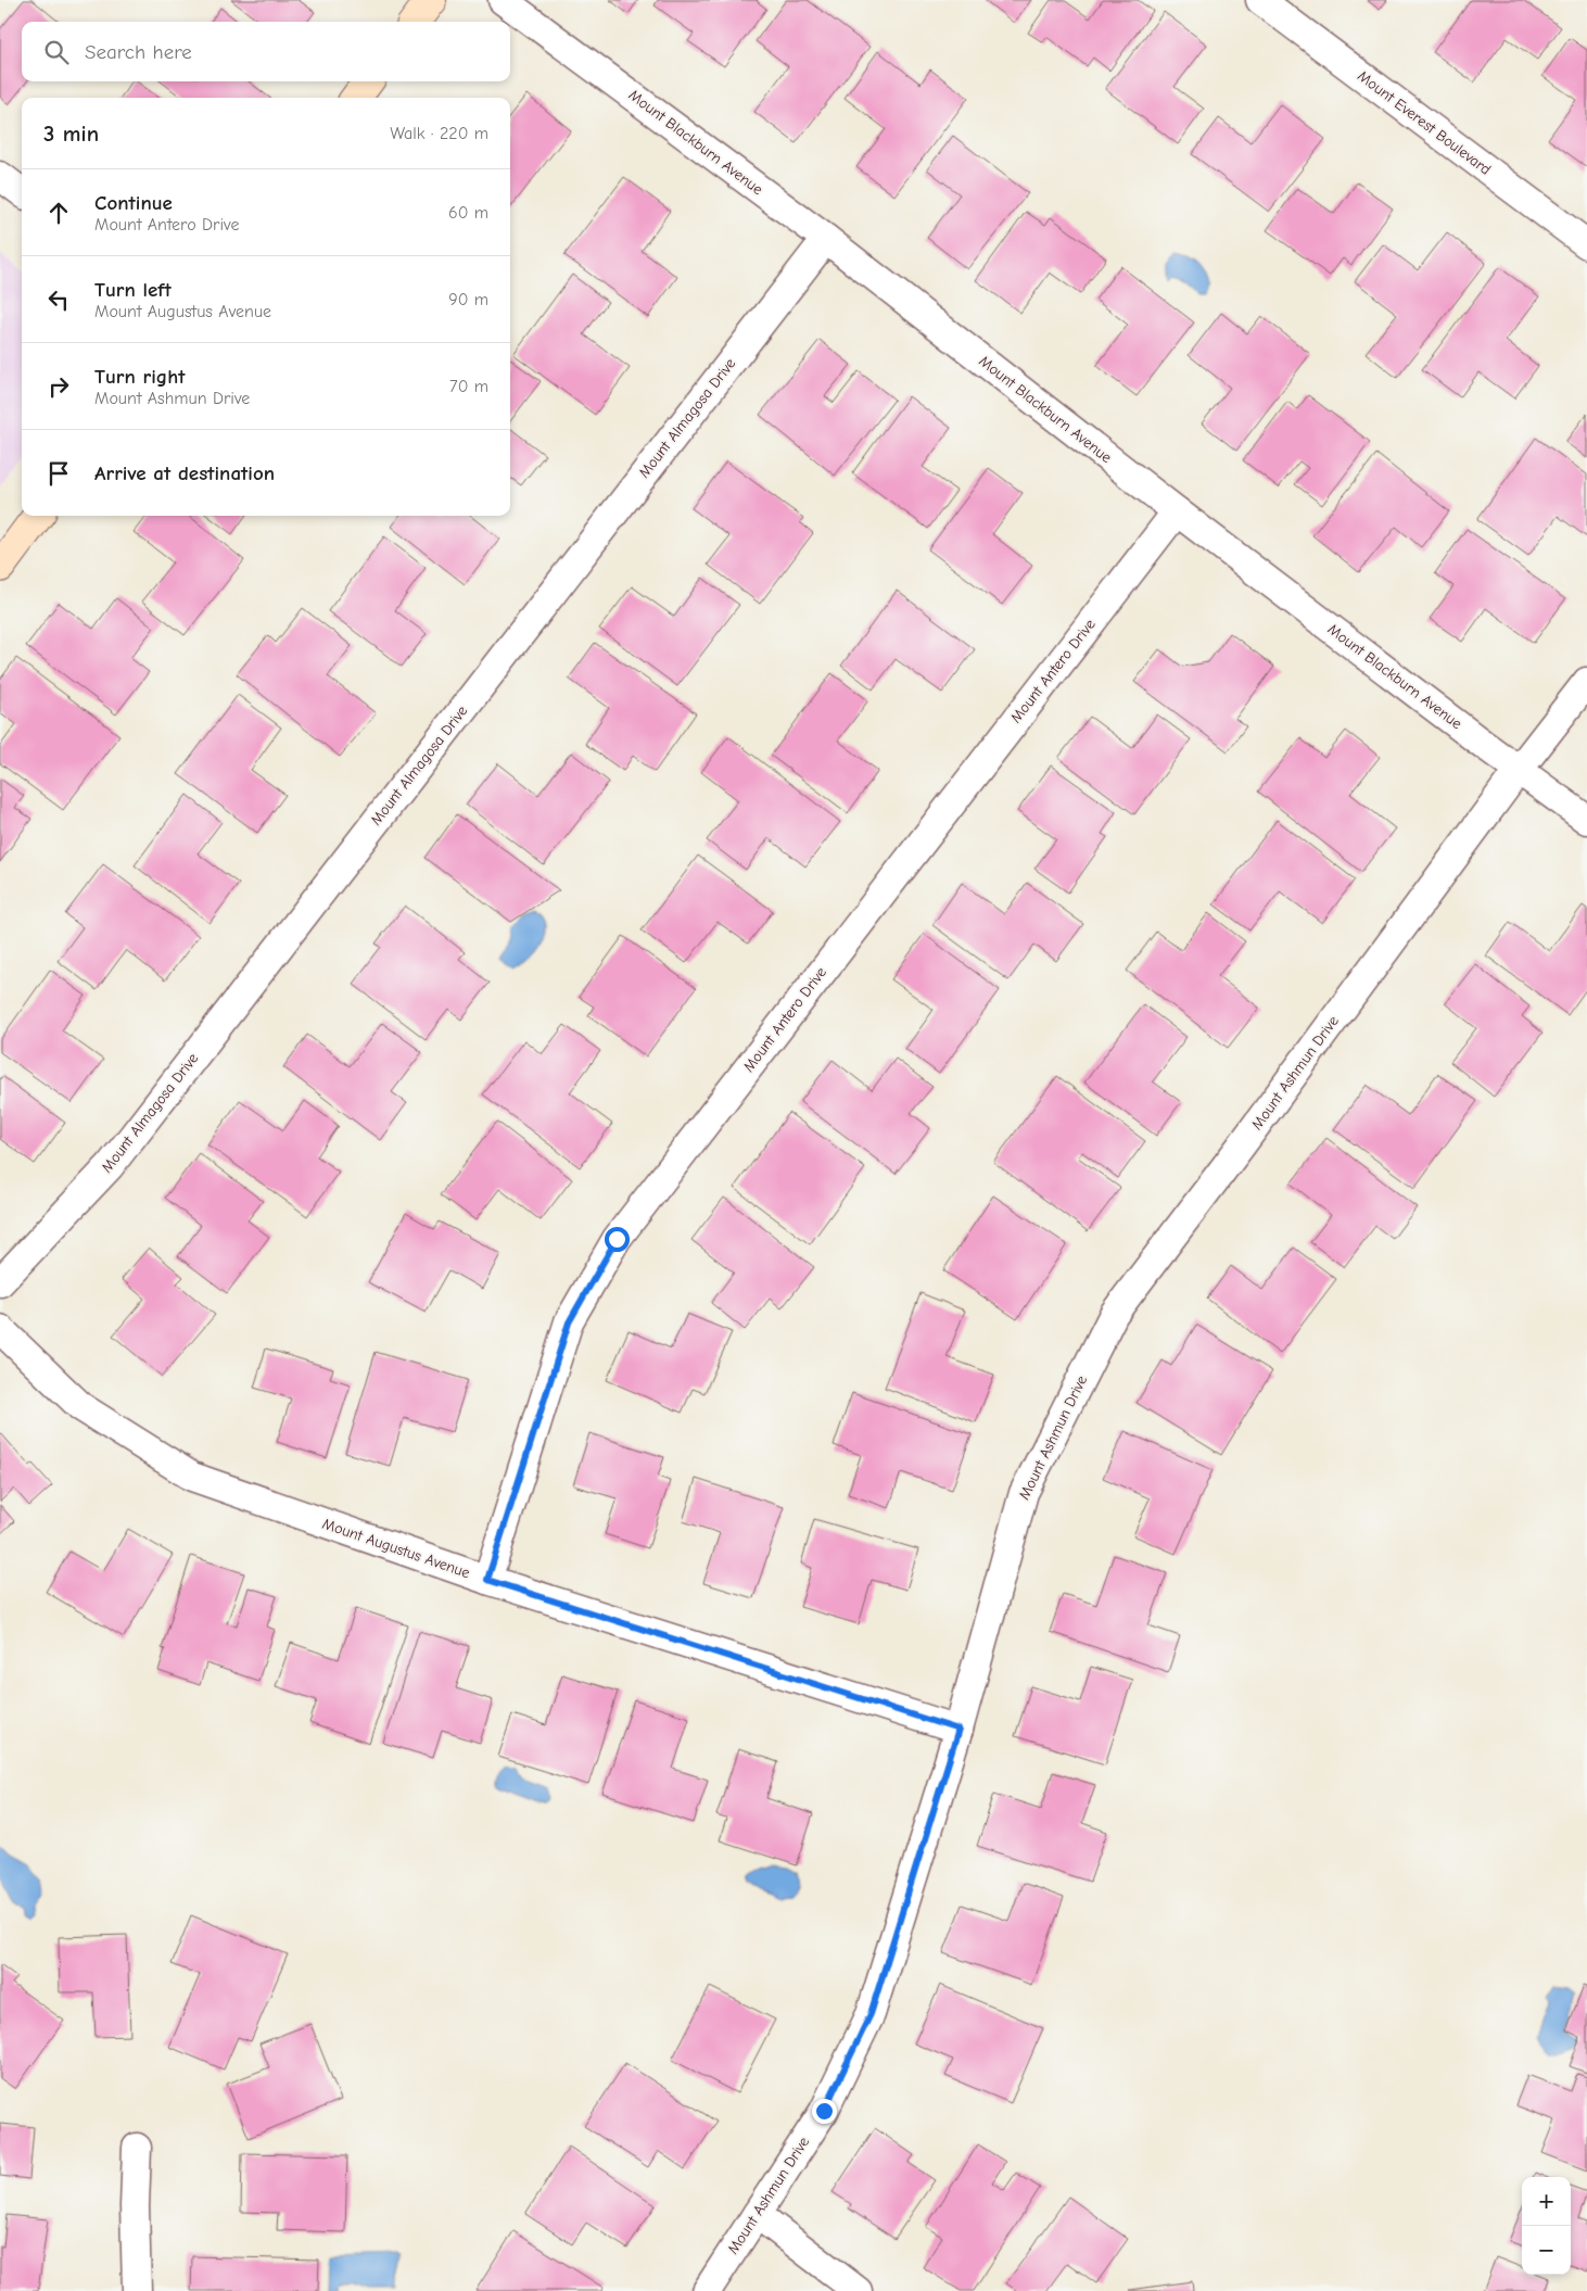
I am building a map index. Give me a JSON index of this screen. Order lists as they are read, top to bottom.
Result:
{
  "streets": {
    "street": [
      "Mount Everest Boulevard",
      "Mount Blackburn Avenue",
      "Mount Almagosa Drive",
      "Mount Antero Drive",
      "Mount Ashmun Drive",
      "Mount Augustus Avenue"
    ]
  },
  "crossings": [
    ["Mount Blackburn Avenue", "Mount Almagosa Drive"],
    ["Mount Blackburn Avenue", "Mount Antero Drive"],
    ["Mount Blackburn Avenue", "Mount Ashmun Drive"],
    ["Mount Antero Drive", "Mount Augustus Avenue"],
    ["Mount Ashmun Drive", "Mount Augustus Avenue"]
  ],
  "page": {
    "search": "Search here",
    "heading": ["3 min", "Walk · 220 m"],
    "list": [
      ["Continue", "Mount Antero Drive", "60 m"],
      ["Turn left", "Mount Augustus Avenue", "90 m"],
      ["Turn right", "Mount Ashmun Drive", "70 m"],
      "Arrive at destination"
    ],
    "map_buttons": ["+", "−"]
  }
}
